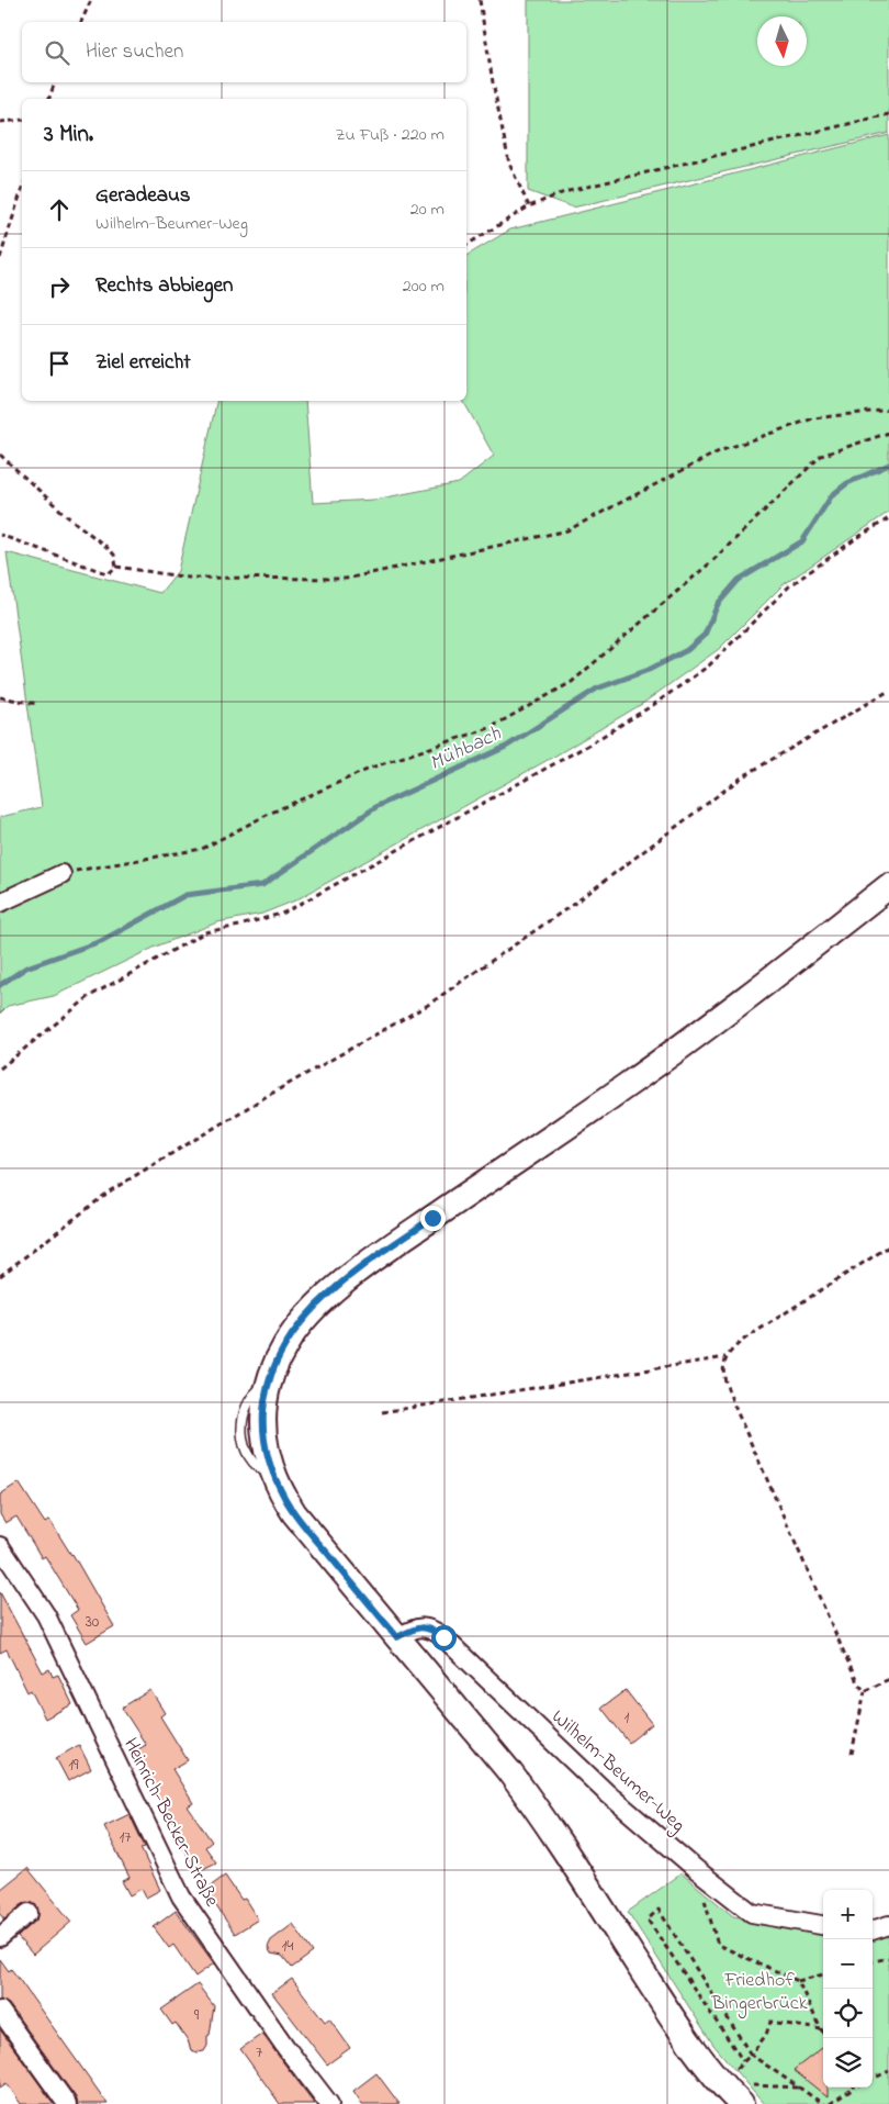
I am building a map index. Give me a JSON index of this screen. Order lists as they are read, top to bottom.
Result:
{
  "streets": {
    "street": ["Wilhelm-Beumer-Weg", "Heinrich-Becker-Straße"]
  },
  "water": ["Mühbach"],
  "parks": ["Friedhof Bingerbrück"],
  "house_numbers": [
    "30",
    "1",
    "19",
    "17",
    "14",
    "9",
    "7"
  ],
  "north": "bottom",
  "page": {
    "search": "Hier suchen",
    "heading": ["3 Min.", "Zu Fuß · 220 m"],
    "list": [
      ["Geradeaus", "Wilhelm-Beumer-Weg", "20 m"],
      ["Rechts abbiegen", "200 m"],
      "Ziel erreicht"
    ],
    "map_buttons": ["+", "−"]
  }
}
